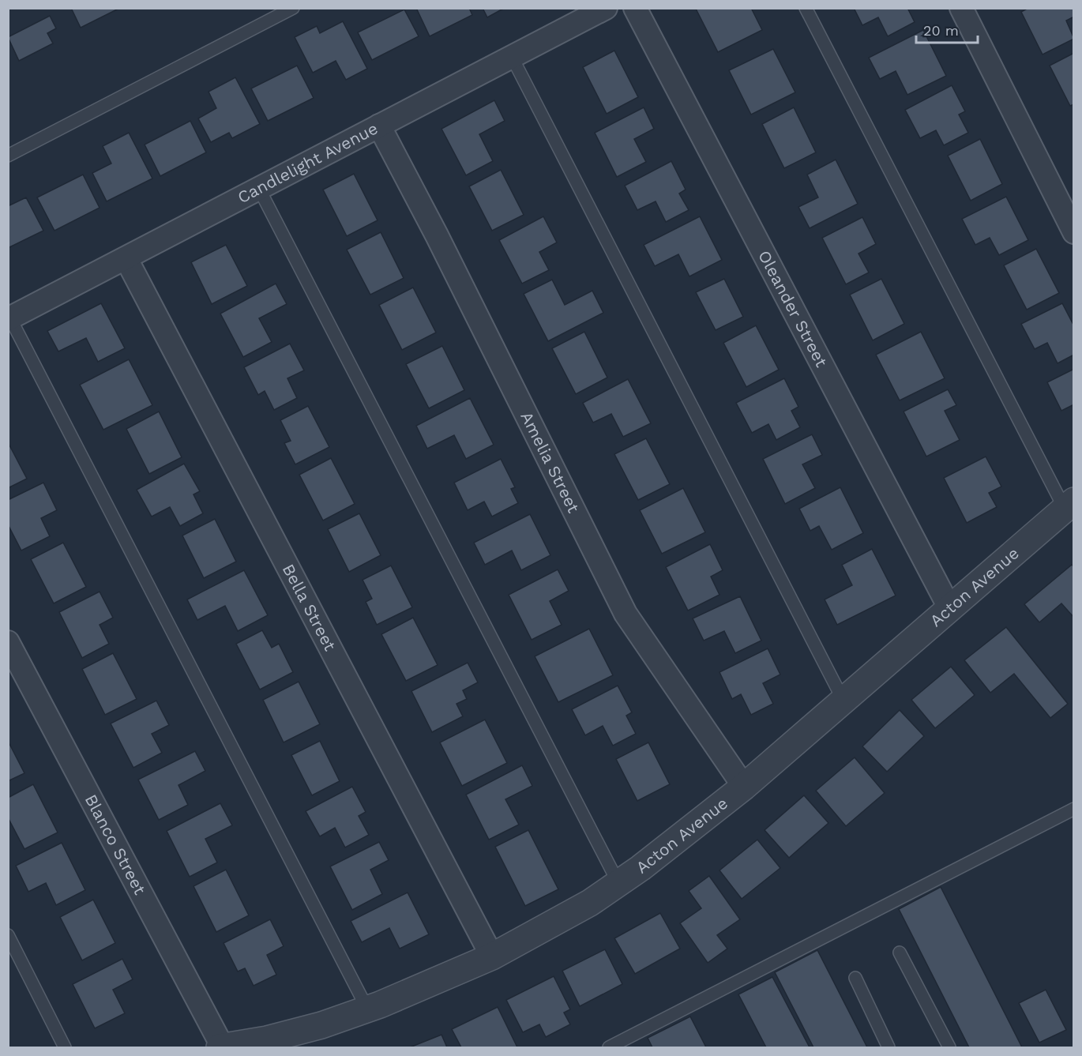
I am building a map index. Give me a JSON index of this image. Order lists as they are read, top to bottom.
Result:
{
  "streets": {
    "street": [
      "Candlelight Avenue",
      "Oleander Street",
      "Amelia Street",
      "Acton Avenue",
      "Bella Street",
      "Blanco Street"
    ]
  },
  "crossings": [
    ["Candlelight Avenue", "Amelia Street"],
    ["Candlelight Avenue", "Bella Street"],
    ["Oleander Street", "Acton Avenue"],
    ["Amelia Street", "Acton Avenue"],
    ["Acton Avenue", "Bella Street"],
    ["Acton Avenue", "Blanco Street"]
  ],
  "scale_bar": "20 m"
}
